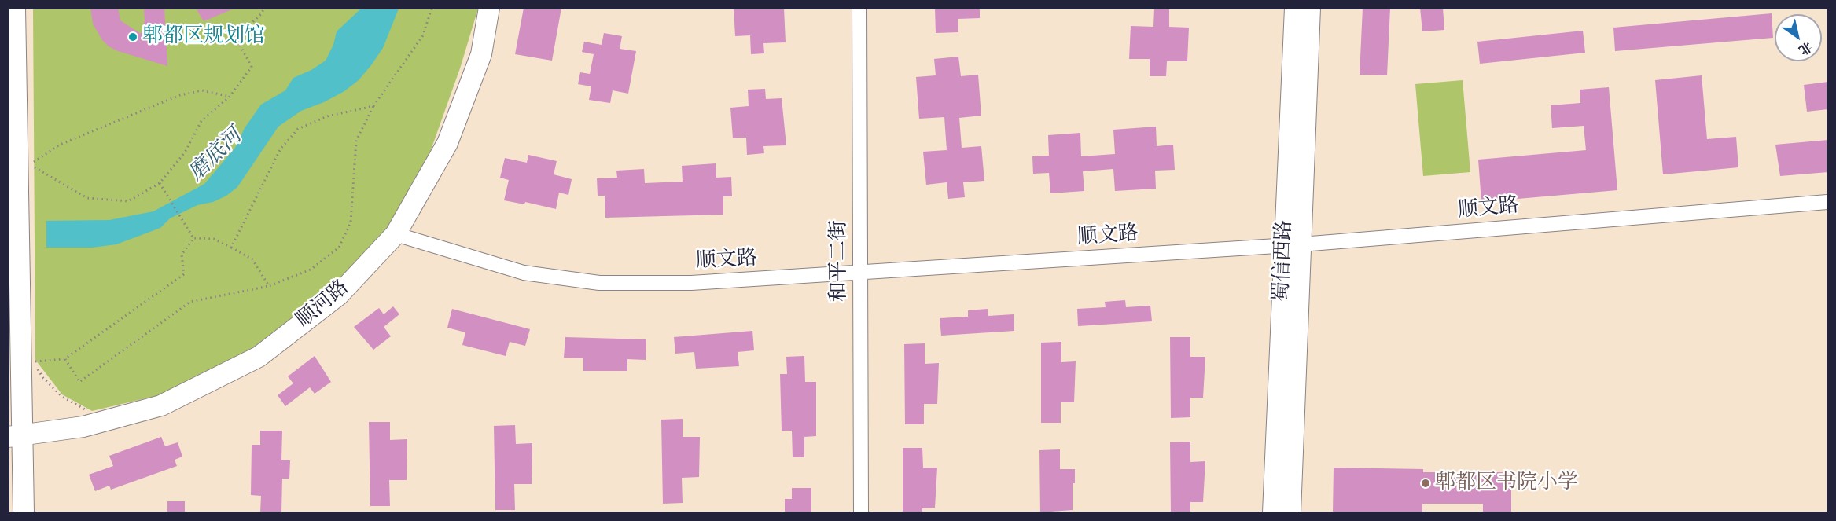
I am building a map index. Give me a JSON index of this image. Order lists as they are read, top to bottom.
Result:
{
  "streets": {
    "street": [
      "顺文路",
      "和平二街",
      "蜀信西路",
      "顺河路"
    ]
  },
  "crossings": [
    ["顺文路", "和平二街"],
    ["顺文路", "蜀信西路"],
    ["顺文路", "顺河路"]
  ],
  "water": ["磨底河"],
  "places": ["郫都区规划馆", "郫都区书院小学"],
  "north": "bottom right"
}
